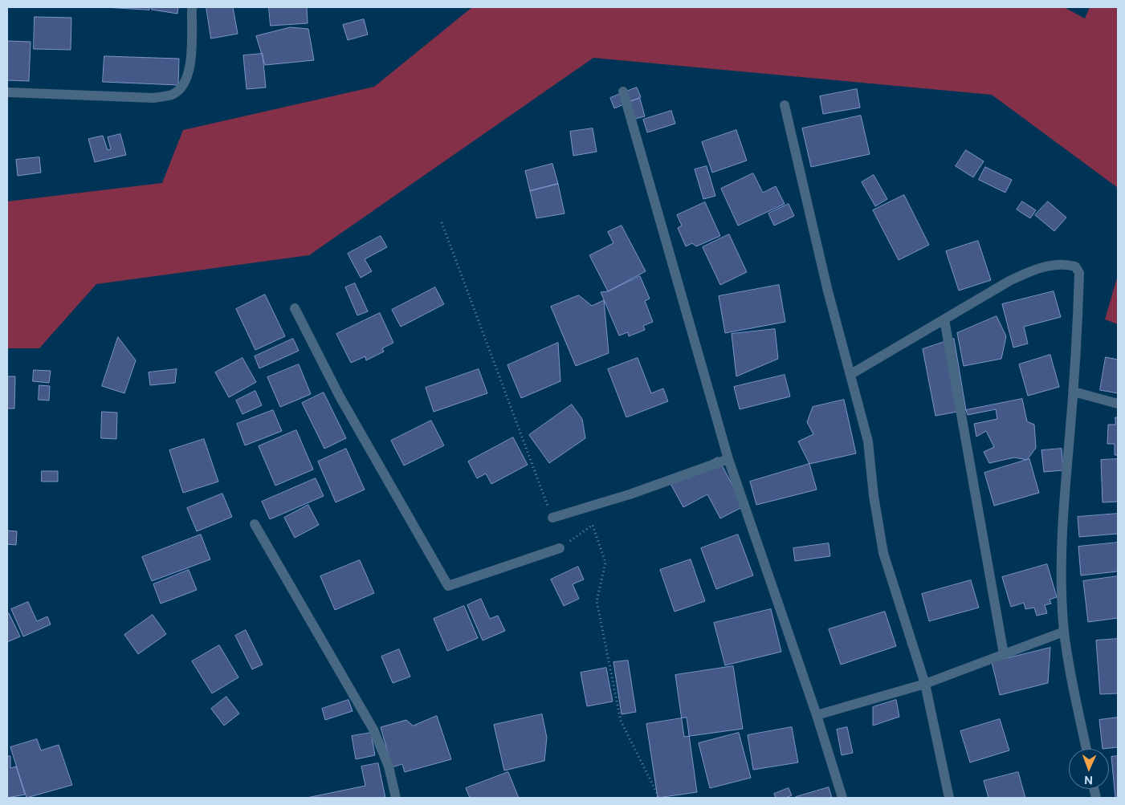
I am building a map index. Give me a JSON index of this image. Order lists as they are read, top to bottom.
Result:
{
  "north": "bottom"
}
